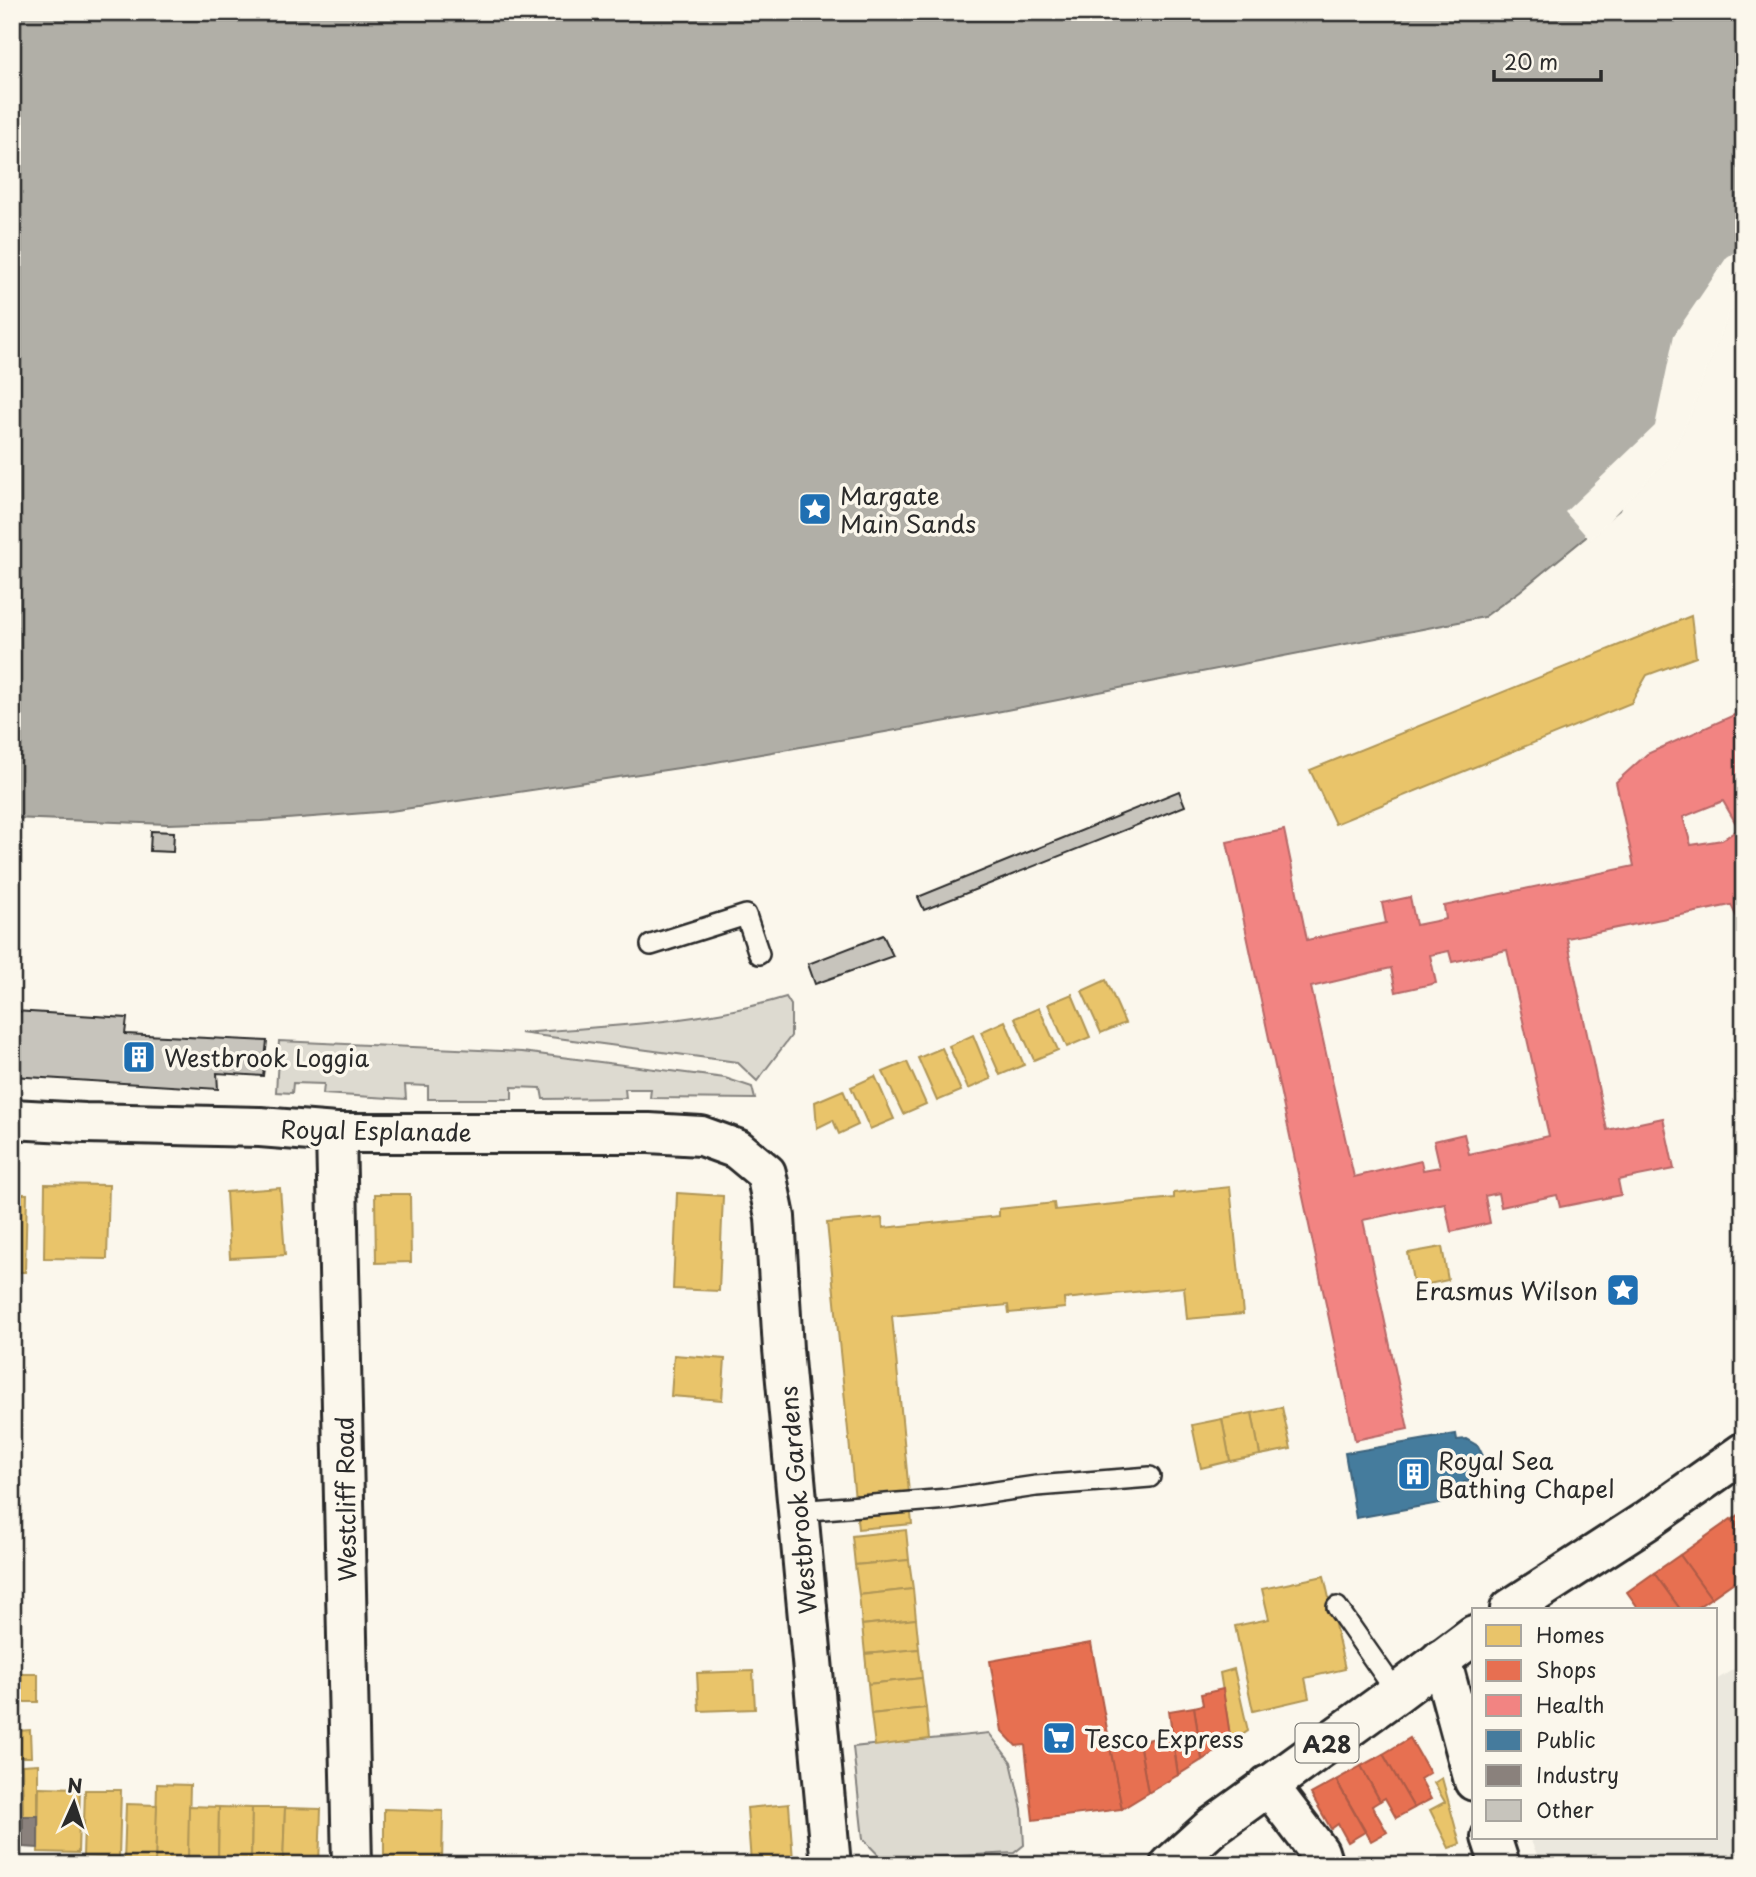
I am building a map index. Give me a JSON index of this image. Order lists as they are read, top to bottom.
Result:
{
  "streets": {
    "main road": [
      "Royal Esplanade",
      "Westcliff Road",
      "Westbrook Gardens",
      "A28"
    ]
  },
  "crossings": [
    ["Royal Esplanade", "Westcliff Road"],
    ["Royal Esplanade", "Westbrook Gardens"]
  ],
  "places": {
    "place": ["Margate Main Sands", "Erasmus Wilson"],
    "building": ["Westbrook Loggia", "Royal Sea Bathing Chapel"],
    "supermarket": ["Tesco Express"]
  },
  "legend": [
    "Homes",
    "Shops",
    "Health",
    "Public",
    "Industry",
    "Other"
  ],
  "scale_bar": "20 m",
  "north": "top"
}
